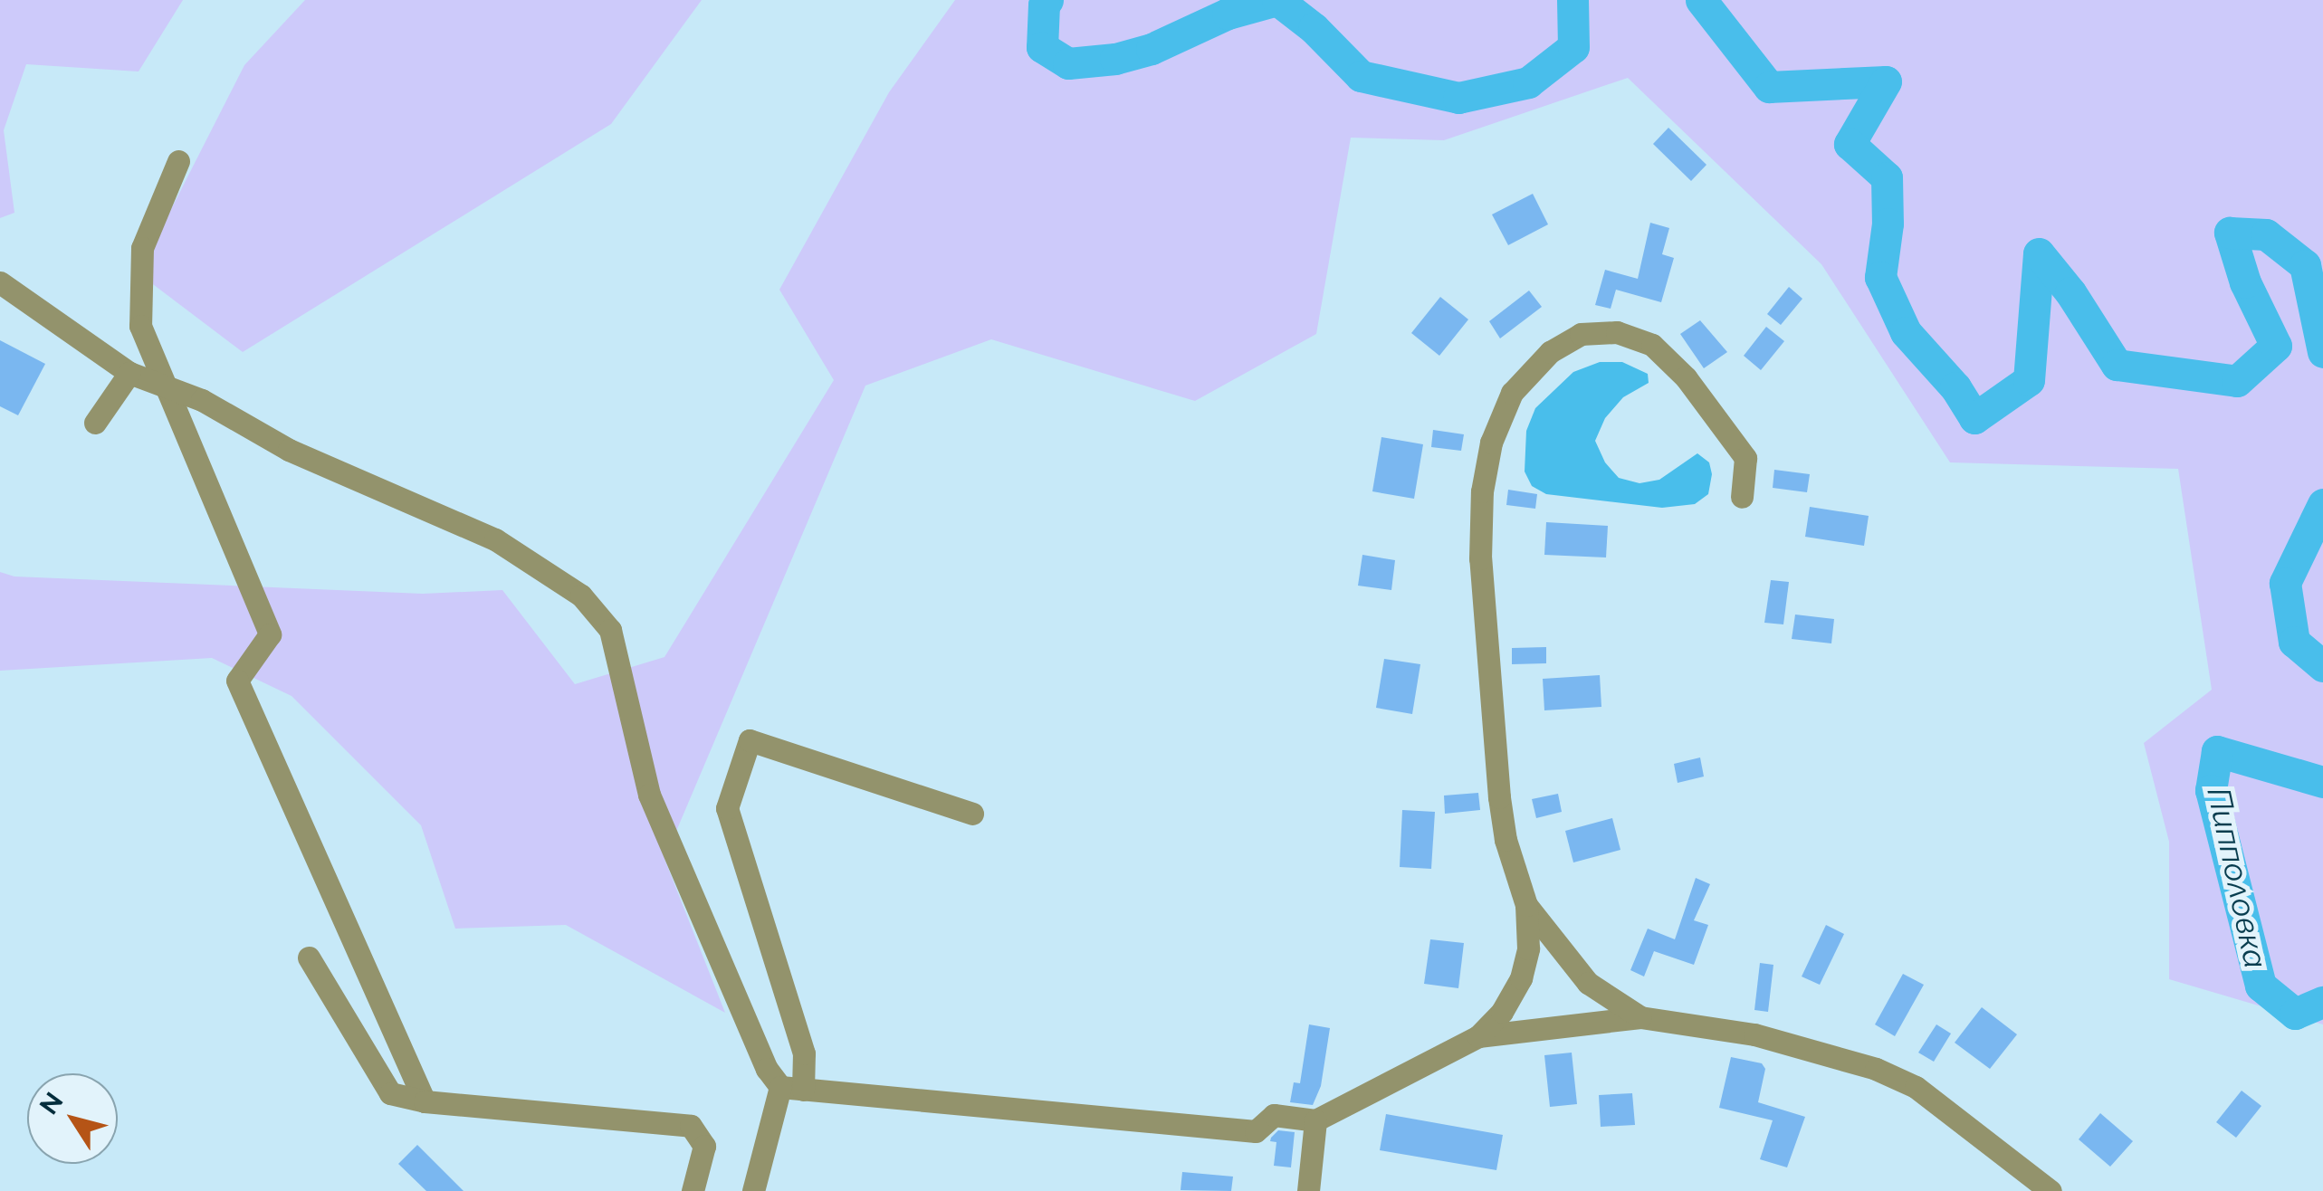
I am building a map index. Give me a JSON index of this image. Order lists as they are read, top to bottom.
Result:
{
  "water": ["Пипполовка"],
  "north": "top left"
}
